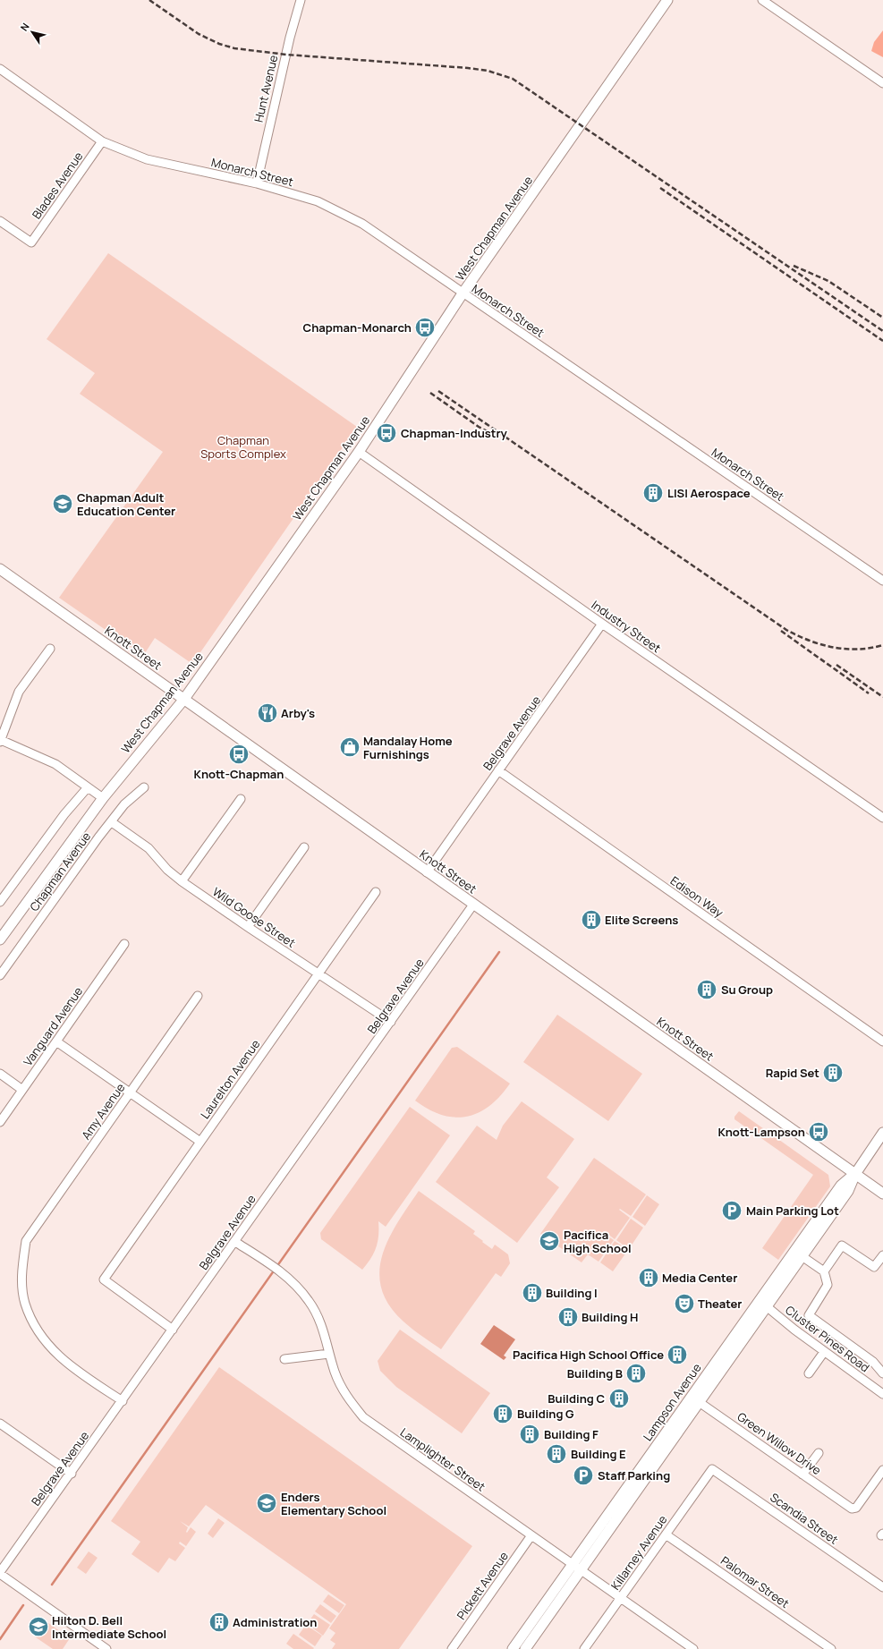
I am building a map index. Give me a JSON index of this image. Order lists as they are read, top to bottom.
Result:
{
  "streets": {
    "main road": ["West Chapman Avenue", "Knott Street", "Lampson Avenue"],
    "street": [
      "Hunt Avenue",
      "Monarch Street",
      "Blades Avenue",
      "Industry Street",
      "Belgrave Avenue",
      "Chapman Avenue",
      "Edison Way",
      "Wild Goose Street",
      "Vanguard Avenue",
      "Laurelton Avenue",
      "Amy Avenue",
      "Cluster Pines Road",
      "Green Willow Drive",
      "Lamplighter Street",
      "Scandia Street",
      "Killarney Avenue",
      "Palomar Street",
      "Pickett Avenue"
    ]
  },
  "crossings": [
    ["Hunt Avenue", "Monarch Street"],
    ["Monarch Street", "Blades Avenue"],
    ["Monarch Street", "West Chapman Avenue"],
    ["West Chapman Avenue", "Industry Street"],
    ["West Chapman Avenue", "Knott Street"],
    ["Industry Street", "Belgrave Avenue"],
    ["Knott Street", "Belgrave Avenue"],
    ["Knott Street", "Lampson Avenue"],
    ["Belgrave Avenue", "Edison Way"],
    ["Belgrave Avenue", "Wild Goose Street"],
    ["Belgrave Avenue", "Laurelton Avenue"],
    ["Belgrave Avenue", "Amy Avenue"],
    ["Belgrave Avenue", "Lamplighter Street"],
    ["Chapman Avenue", "Wild Goose Street"],
    ["Wild Goose Street", "Laurelton Avenue"],
    ["Cluster Pines Road", "Lampson Avenue"],
    ["Lampson Avenue", "Green Willow Drive"],
    ["Lampson Avenue", "Lamplighter Street"],
    ["Lamplighter Street", "Killarney Avenue"],
    ["Lamplighter Street", "Pickett Avenue"],
    ["Scandia Street", "Killarney Avenue"],
    ["Killarney Avenue", "Palomar Street"]
  ],
  "parks": ["Chapman Sports Complex"],
  "places": {
    "bus stop": [
      "Chapman-Monarch",
      "Chapman-Industry",
      "Knott-Chapman",
      "Knott-Lampson"
    ],
    "building": [
      "LISI Aerospace",
      "Elite Screens",
      "Su Group",
      "Rapid Set",
      "Media Center",
      "Building I",
      "Building H",
      "Pacifica High School Office",
      "Building B",
      "Building C",
      "Building G",
      "Building F",
      "Building E",
      "Administration"
    ],
    "school or university": [
      "Chapman Adult Education Center",
      "Pacifica High School",
      "Enders Elementary School",
      "Hilton D. Bell Intermediate School"
    ],
    "restaurant": ["Arby's"],
    "shop": ["Mandalay Home Furnishings"],
    "parking": ["Main Parking Lot", "Staff Parking"],
    "theatre": ["Theater"]
  },
  "north": "top left"
}
